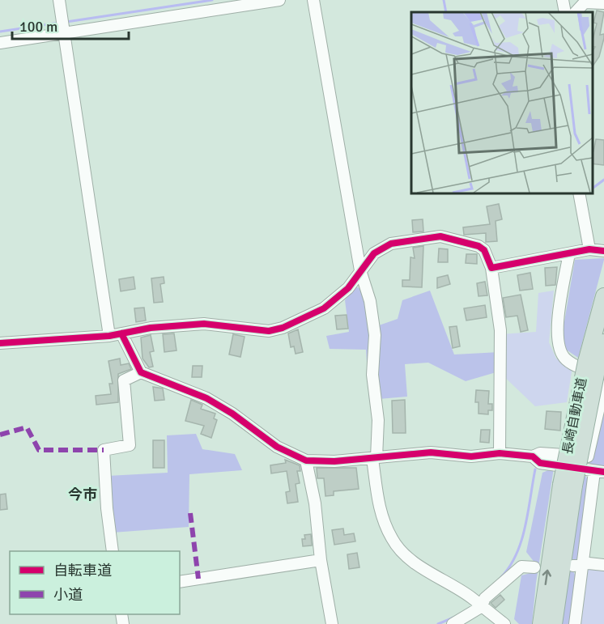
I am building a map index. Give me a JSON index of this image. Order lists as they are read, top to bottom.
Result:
{
  "streets": {
    "highway": ["長崎自動車道"]
  },
  "districts": ["今市"],
  "legend": ["自転車道", "小道"],
  "scale_bar": "100 m"
}
